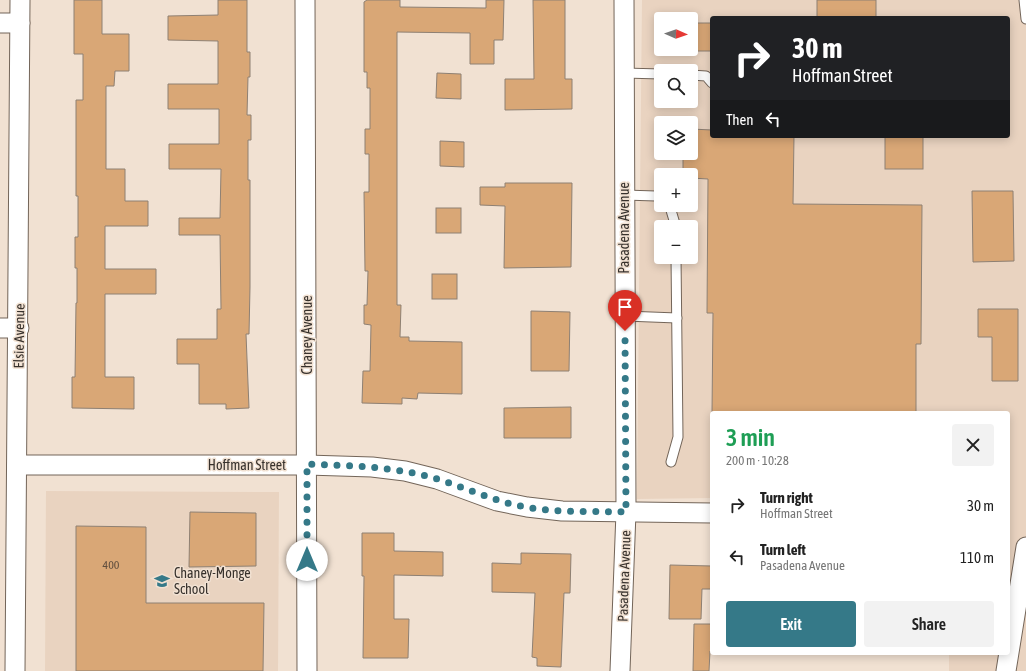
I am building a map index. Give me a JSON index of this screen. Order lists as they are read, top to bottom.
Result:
{
  "streets": {
    "street": [
      "Pasadena Avenue",
      "Chaney Avenue",
      "Elsie Avenue",
      "Hoffman Street"
    ]
  },
  "crossings": [
    ["Pasadena Avenue", "Hoffman Street"],
    ["Chaney Avenue", "Hoffman Street"],
    ["Elsie Avenue", "Hoffman Street"]
  ],
  "places": {
    "school or university": ["Chaney-Monge School"]
  },
  "house_numbers": ["400"],
  "north": "right",
  "page": {
    "map_buttons": ["+", "−"],
    "turn": ["30 m", "Hoffman Street"],
    "then": "Then",
    "heading": ["3 min", "200 m · 10:28"],
    "list": [
      {
        "name": "Turn right",
        "note": "Hoffman Street",
        "value": "30 m"
      },
      {
        "name": "Turn left",
        "note": "Pasadena Avenue",
        "value": "110 m"
      }
    ],
    "buttons": ["Exit", "Share"]
  }
}
